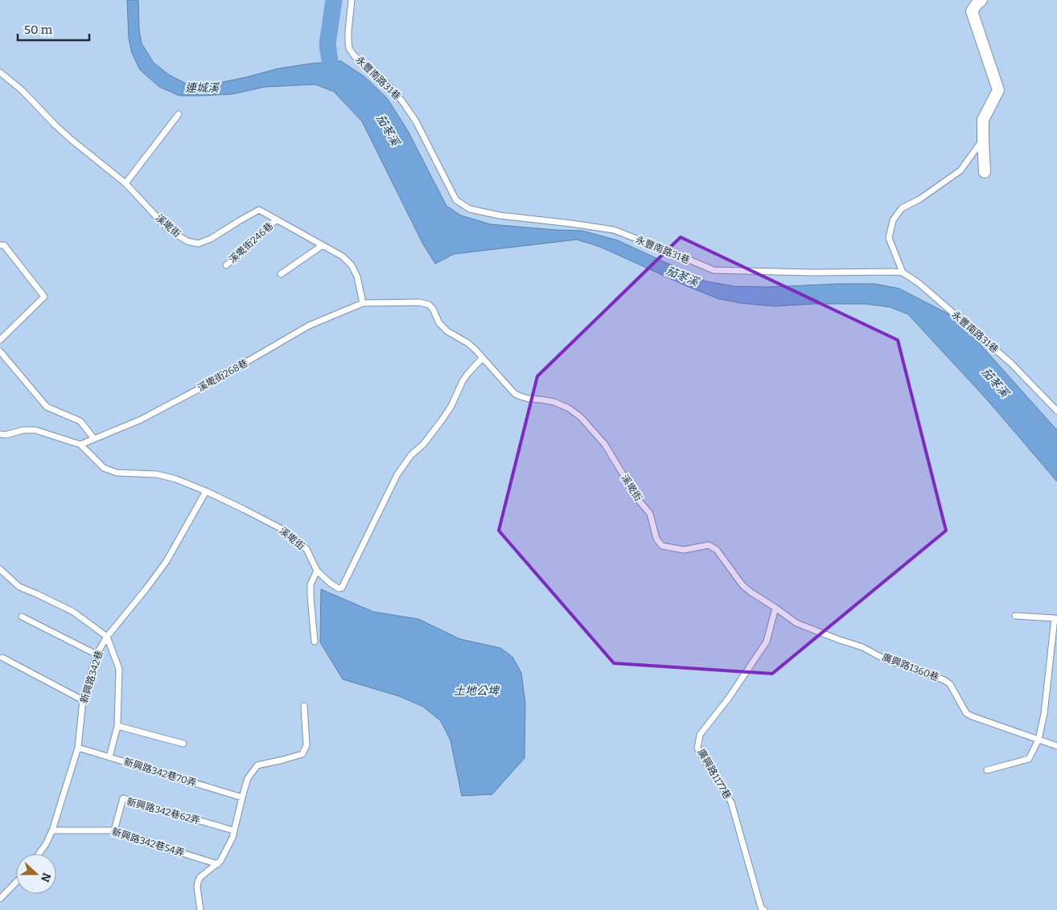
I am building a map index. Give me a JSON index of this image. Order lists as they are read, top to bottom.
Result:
{
  "streets": {
    "lane": [
      "永豐南路31巷",
      "溪墘街",
      "溪墘街246巷",
      "溪墘街268巷",
      "廣興路1360巷",
      "新興路342巷",
      "新興路342巷70弄",
      "廣興路1177巷",
      "新興路342巷62弄",
      "新興路342巷54弄"
    ]
  },
  "crossings": [
    ["溪墘街", "溪墘街246巷"],
    ["溪墘街", "溪墘街268巷"],
    ["溪墘街", "廣興路1360巷"],
    ["溪墘街", "新興路342巷"],
    ["溪墘街", "廣興路1177巷"],
    ["廣興路1360巷", "廣興路1177巷"],
    ["新興路342巷", "新興路342巷70弄"],
    ["新興路342巷", "新興路342巷54弄"],
    ["新興路342巷62弄", "新興路342巷54弄"]
  ],
  "water": ["連城溪", "茄苳溪", "土地公埤"],
  "scale_bar": "50 m",
  "north": "right"
}
